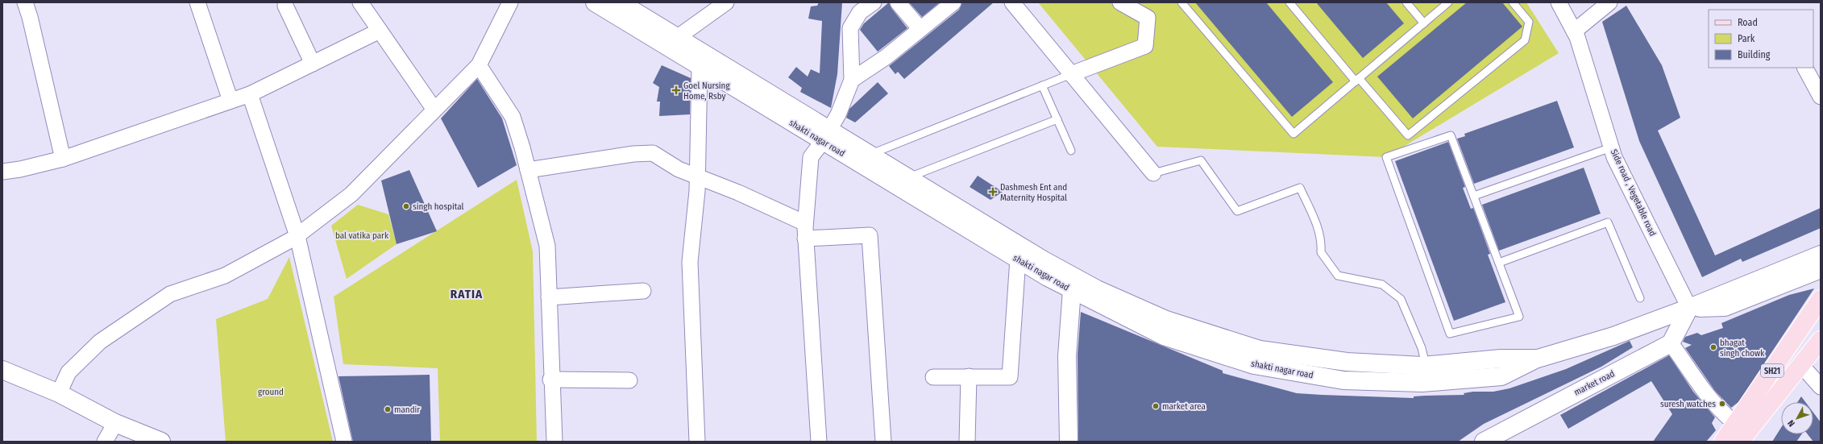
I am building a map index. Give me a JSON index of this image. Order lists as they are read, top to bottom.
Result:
{
  "streets": {
    "main road": ["shakti nagar road", "SH21", "market road"],
    "street": ["Side road , Vegetable road"]
  },
  "districts": ["RATIA"],
  "parks": ["bal vatika park", "ground"],
  "places": {
    "health": ["Goel Nursing Home, Rsby", "Dashmesh Ent and Maternity Hospital"],
    "other": [
      "singh hospital",
      "bhagat singh chowk",
      "suresh watches",
      "market area",
      "mandir"
    ]
  },
  "legend": ["Road", "Park", "Building"],
  "north": "bottom left"
}
